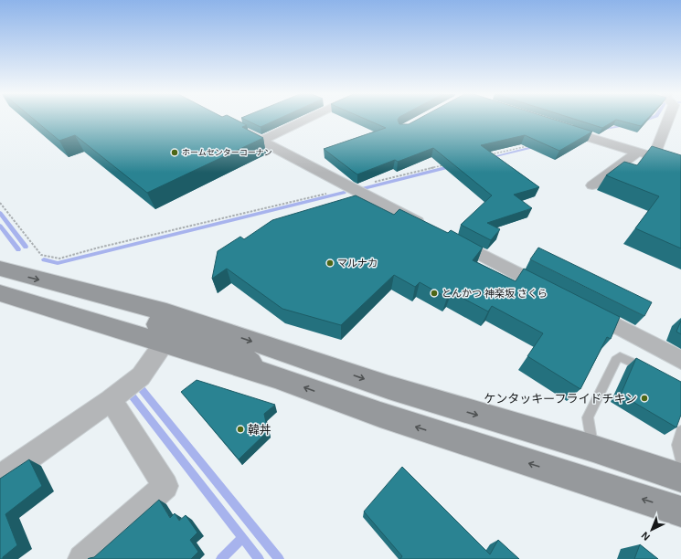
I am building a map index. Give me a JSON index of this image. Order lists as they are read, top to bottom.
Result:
{
  "places": [
    "ホームセンターコーナン",
    "マルナカ",
    "とんかつ 神楽坂 さくら",
    "ケンタッキーフライドチキン",
    "韓丼"
  ],
  "north": "bottom left"
}
